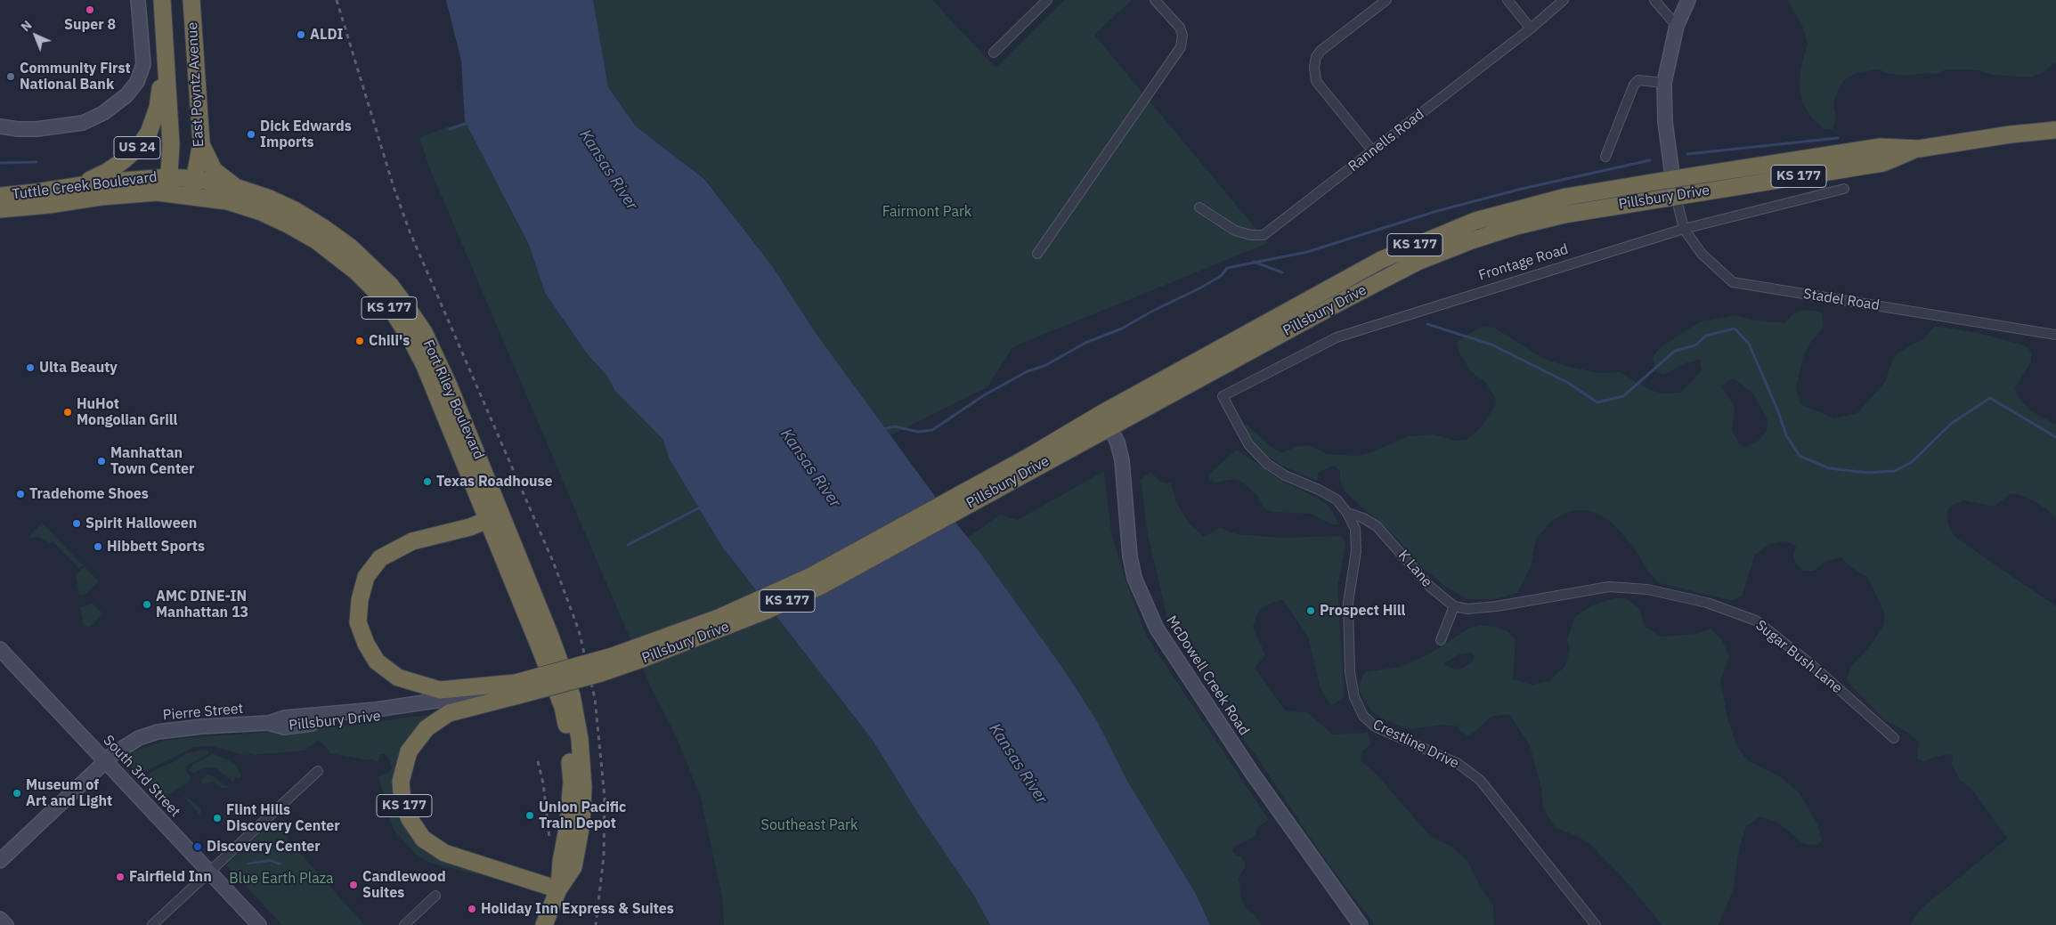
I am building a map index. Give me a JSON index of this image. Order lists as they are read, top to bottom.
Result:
{
  "streets": {
    "highway": [
      "East Poyntz Avenue",
      "US 24",
      "KS 177",
      "Tuttle Creek Boulevard",
      "Pillsbury Drive",
      "Fort Riley Boulevard"
    ],
    "street": [
      "Rannells Road",
      "Frontage Road",
      "Stadel Road",
      "K Lane",
      "Sugar Bush Lane",
      "McDowell Creek Road",
      "Pierre Street",
      "Crestline Drive",
      "South 3rd Street"
    ]
  },
  "crossings": [
    ["East Poyntz Avenue", "US 24"],
    ["East Poyntz Avenue", "Tuttle Creek Boulevard"],
    ["East Poyntz Avenue", "Fort Riley Boulevard"],
    ["US 24", "Tuttle Creek Boulevard"],
    ["KS 177", "Pillsbury Drive"],
    ["KS 177", "Fort Riley Boulevard"],
    ["Tuttle Creek Boulevard", "Fort Riley Boulevard"],
    ["Pillsbury Drive", "Stadel Road"],
    ["Pillsbury Drive", "McDowell Creek Road"],
    ["Pillsbury Drive", "Pierre Street"],
    ["Frontage Road", "Stadel Road"],
    ["Frontage Road", "Crestline Drive"],
    ["K Lane", "Sugar Bush Lane"],
    ["K Lane", "Crestline Drive"],
    ["Pierre Street", "South 3rd Street"]
  ],
  "water": ["Kansas River"],
  "parks": ["Fairmont Park", "Southeast Park", "Blue Earth Plaza"],
  "places": [
    "Super 8",
    "ALDI",
    "Community First National Bank",
    "Dick Edwards Imports",
    "Chili's",
    "Ulta Beauty",
    "HuHot Mongolian Grill",
    "Manhattan Town Center",
    "Texas Roadhouse",
    "Tradehome Shoes",
    "Spirit Halloween",
    "Hibbett Sports",
    "AMC DINE-IN Manhattan 13",
    "Prospect Hill",
    "Museum of Art and Light",
    "Union Pacific Train Depot",
    "Flint Hills Discovery Center",
    "Discovery Center",
    "Fairfield Inn",
    "Candlewood Suites",
    "Holiday Inn Express & Suites"
  ],
  "north": "top left"
}
